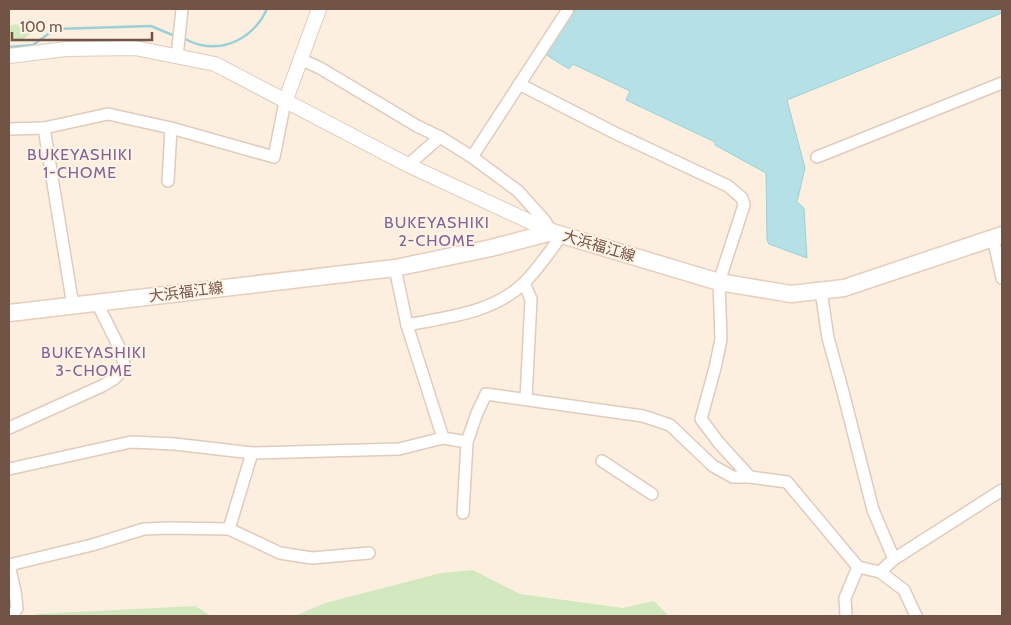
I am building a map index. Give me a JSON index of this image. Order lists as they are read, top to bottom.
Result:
{
  "streets": {
    "main road": ["大浜福江線"]
  },
  "districts": ["BUKEYASHIKI 1-CHOME", "BUKEYASHIKI 2-CHOME", "BUKEYASHIKI 3-CHOME"],
  "scale_bar": "100 m"
}
